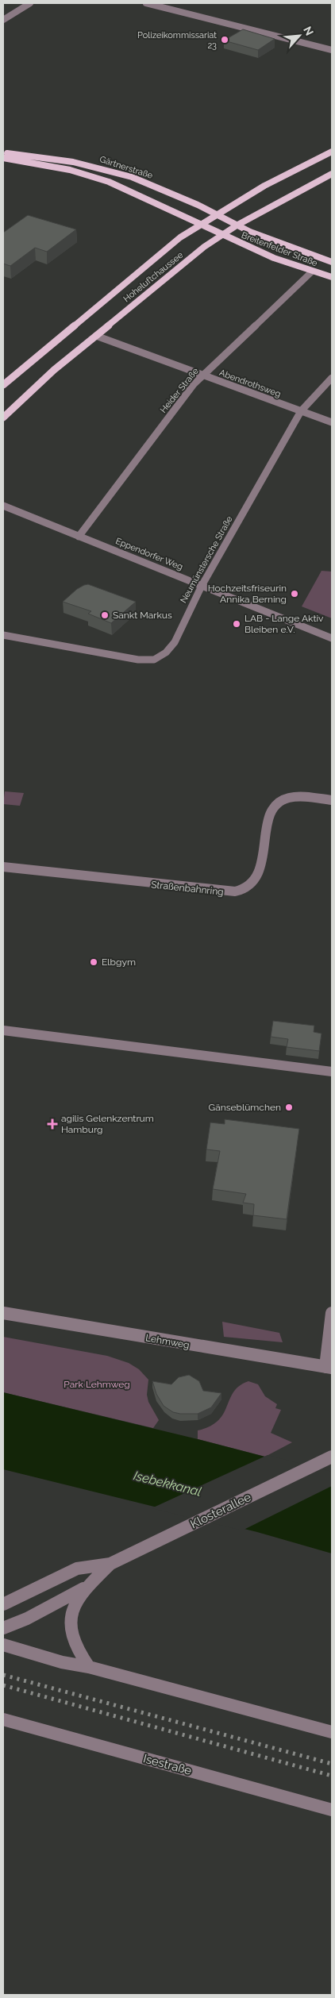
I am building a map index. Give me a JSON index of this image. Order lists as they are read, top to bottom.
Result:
{
  "streets": {
    "main road": ["Gärtnerstraße", "Breitenfelder Straße", "Hoheluftchaussee"],
    "street": [
      "Abendrothsweg",
      "Heider Straße",
      "Eppendorfer Weg",
      "Neumünstersche Straße",
      "Straßenbahnring",
      "Lehmweg",
      "Klosterallee",
      "Isestraße"
    ]
  },
  "crossings": [
    ["Gärtnerstraße", "Breitenfelder Straße"],
    ["Gärtnerstraße", "Hoheluftchaussee"],
    ["Breitenfelder Straße", "Hoheluftchaussee"],
    ["Breitenfelder Straße", "Heider Straße"],
    ["Hoheluftchaussee", "Abendrothsweg"],
    ["Abendrothsweg", "Heider Straße"],
    ["Abendrothsweg", "Neumünstersche Straße"],
    ["Heider Straße", "Eppendorfer Weg"],
    ["Eppendorfer Weg", "Neumünstersche Straße"]
  ],
  "water": ["Isebekkanal"],
  "parks": ["Park Lehmweg"],
  "places": {
    "other": [
      "Polizeikommissariat 23",
      "Hochzeitsfriseurin Annika Berning",
      "Sankt Markus",
      "LAB - Lange Aktiv Bleiben e.V.",
      "Elbgym",
      "Gänseblümchen"
    ],
    "health": ["agilis Gelenkzentrum Hamburg"]
  },
  "north": "top right"
}
